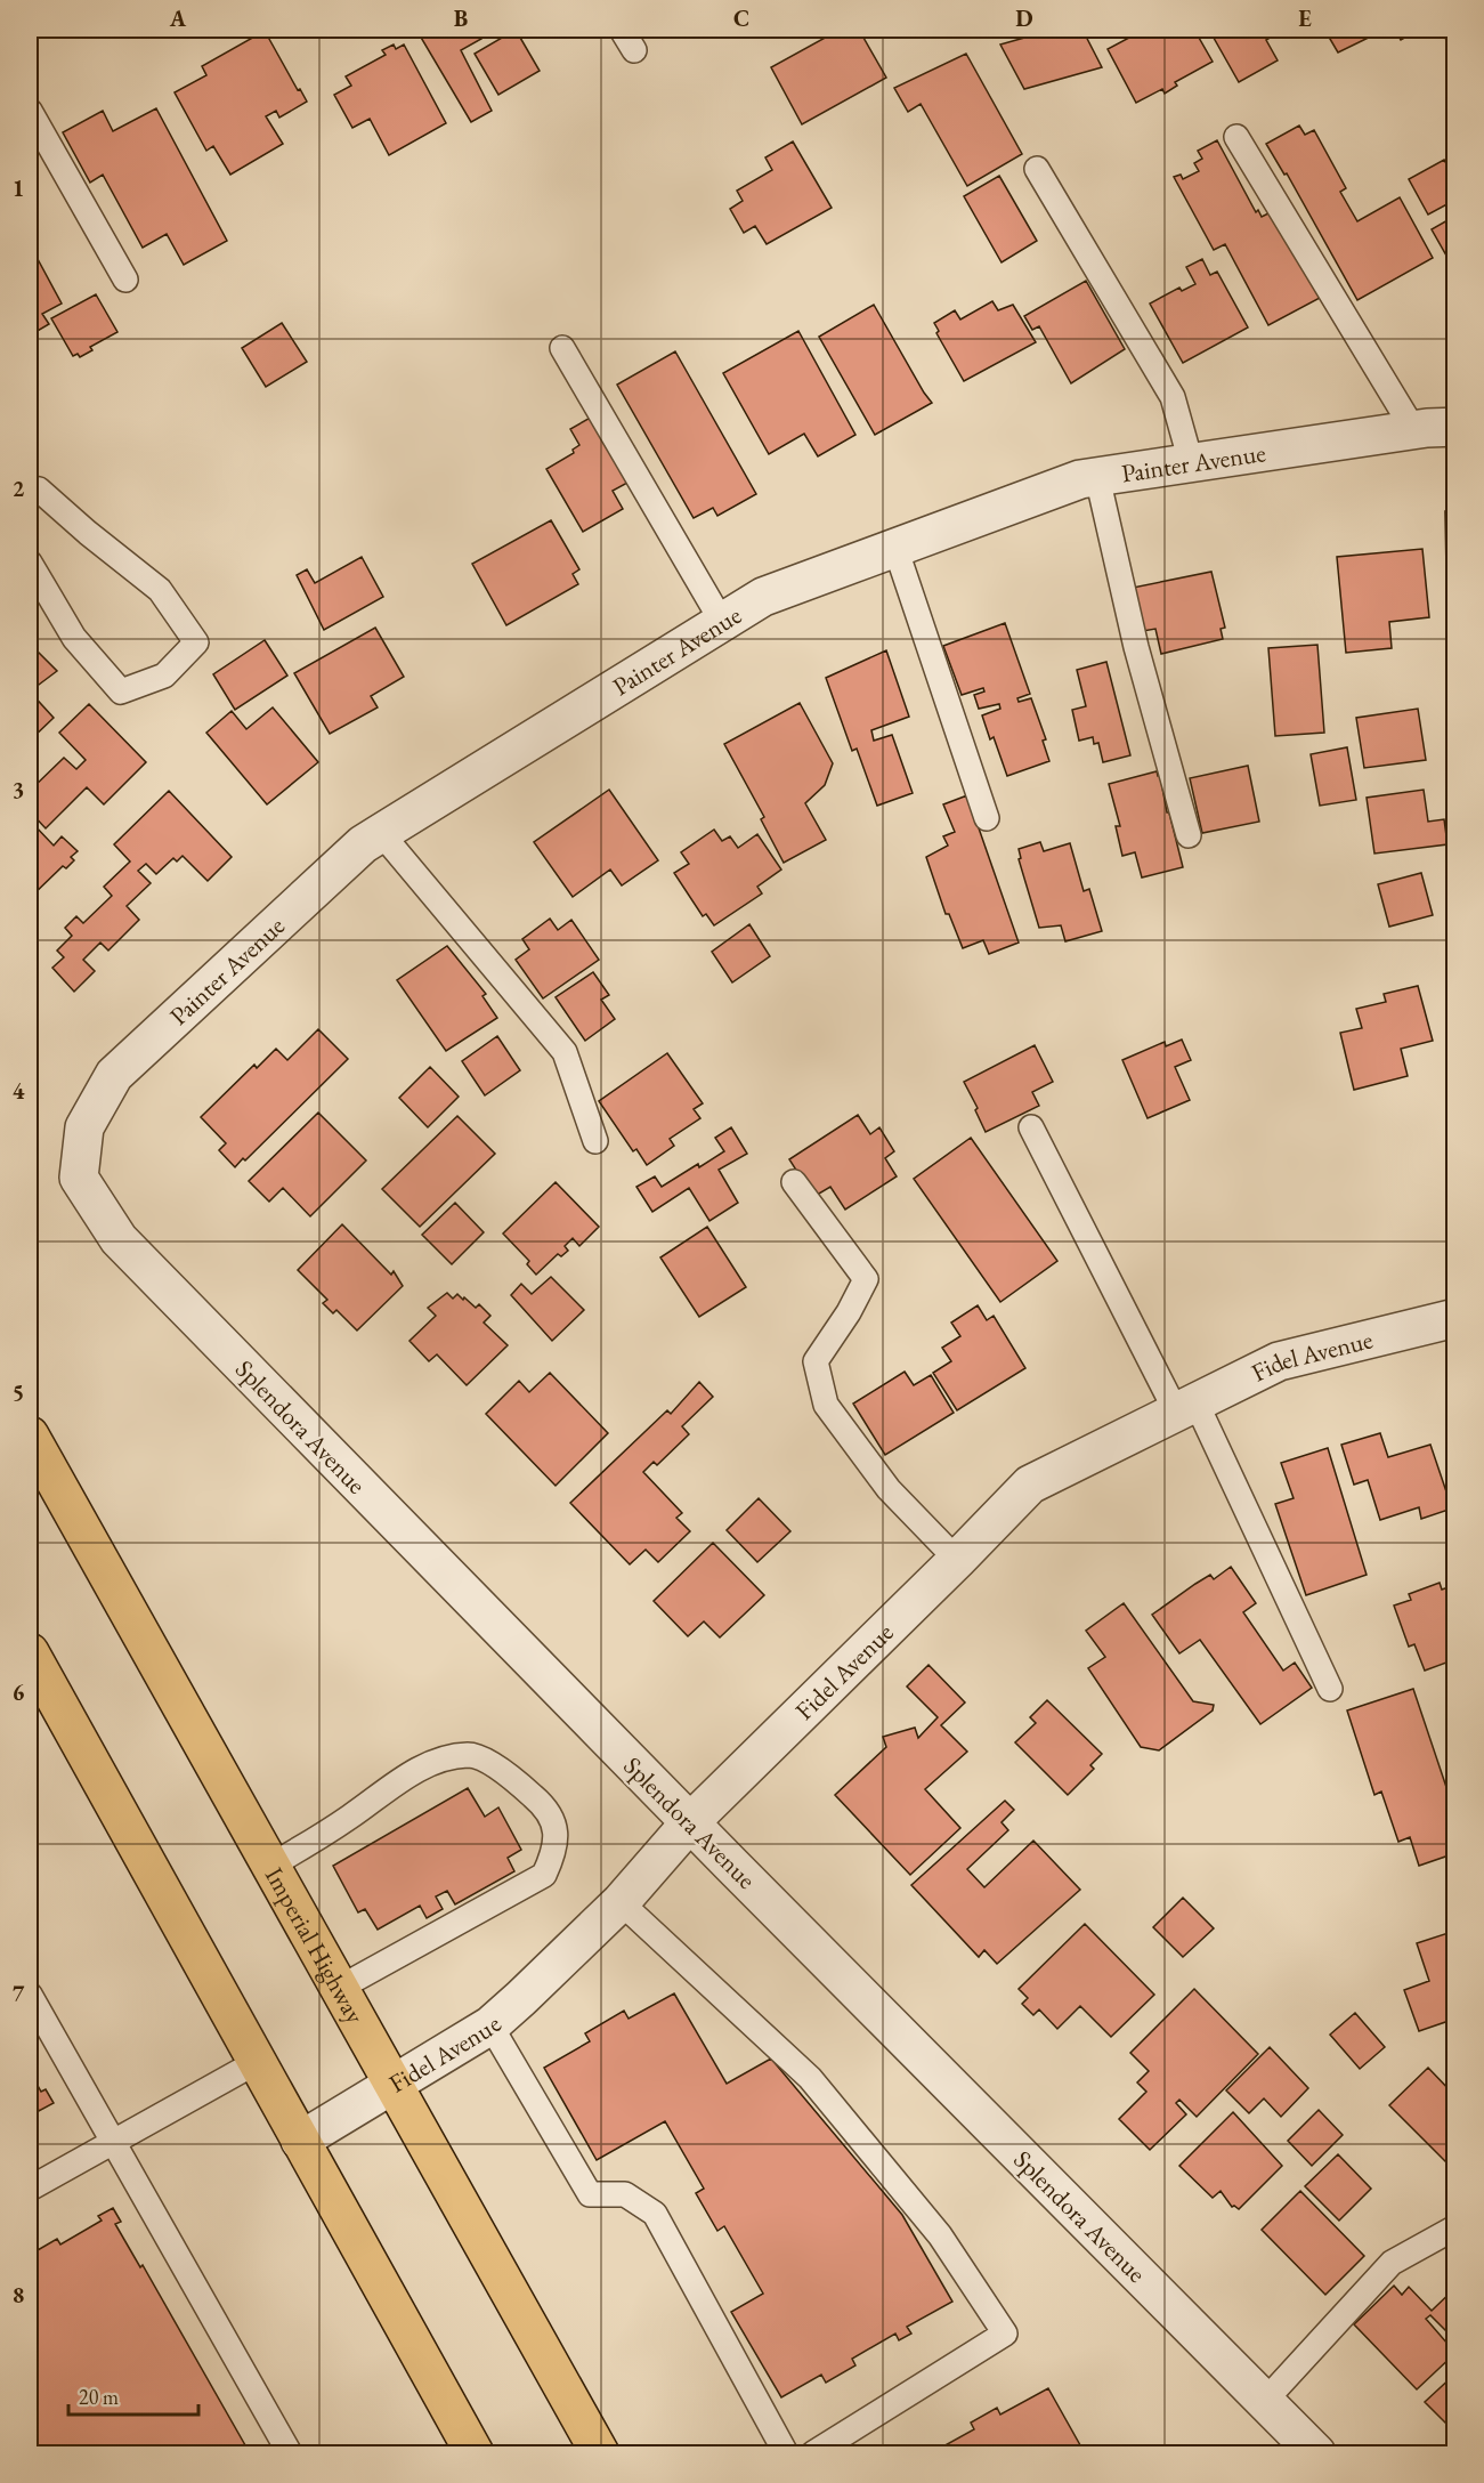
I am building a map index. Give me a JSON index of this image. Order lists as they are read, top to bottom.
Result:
{
  "streets": {
    "main road": ["Imperial Highway"],
    "street": ["Painter Avenue", "Fidel Avenue", "Splendora Avenue"]
  },
  "crossings": [
    ["Painter Avenue", "Splendora Avenue"],
    ["Fidel Avenue", "Splendora Avenue"],
    ["Fidel Avenue", "Imperial Highway"]
  ],
  "scale_bar": "20 m",
  "grid": {
    "columns": [
      "A",
      "B",
      "C",
      "D",
      "E"
    ],
    "rows": [
      "1",
      "2",
      "3",
      "4",
      "5",
      "6",
      "7",
      "8"
    ]
  }
}
